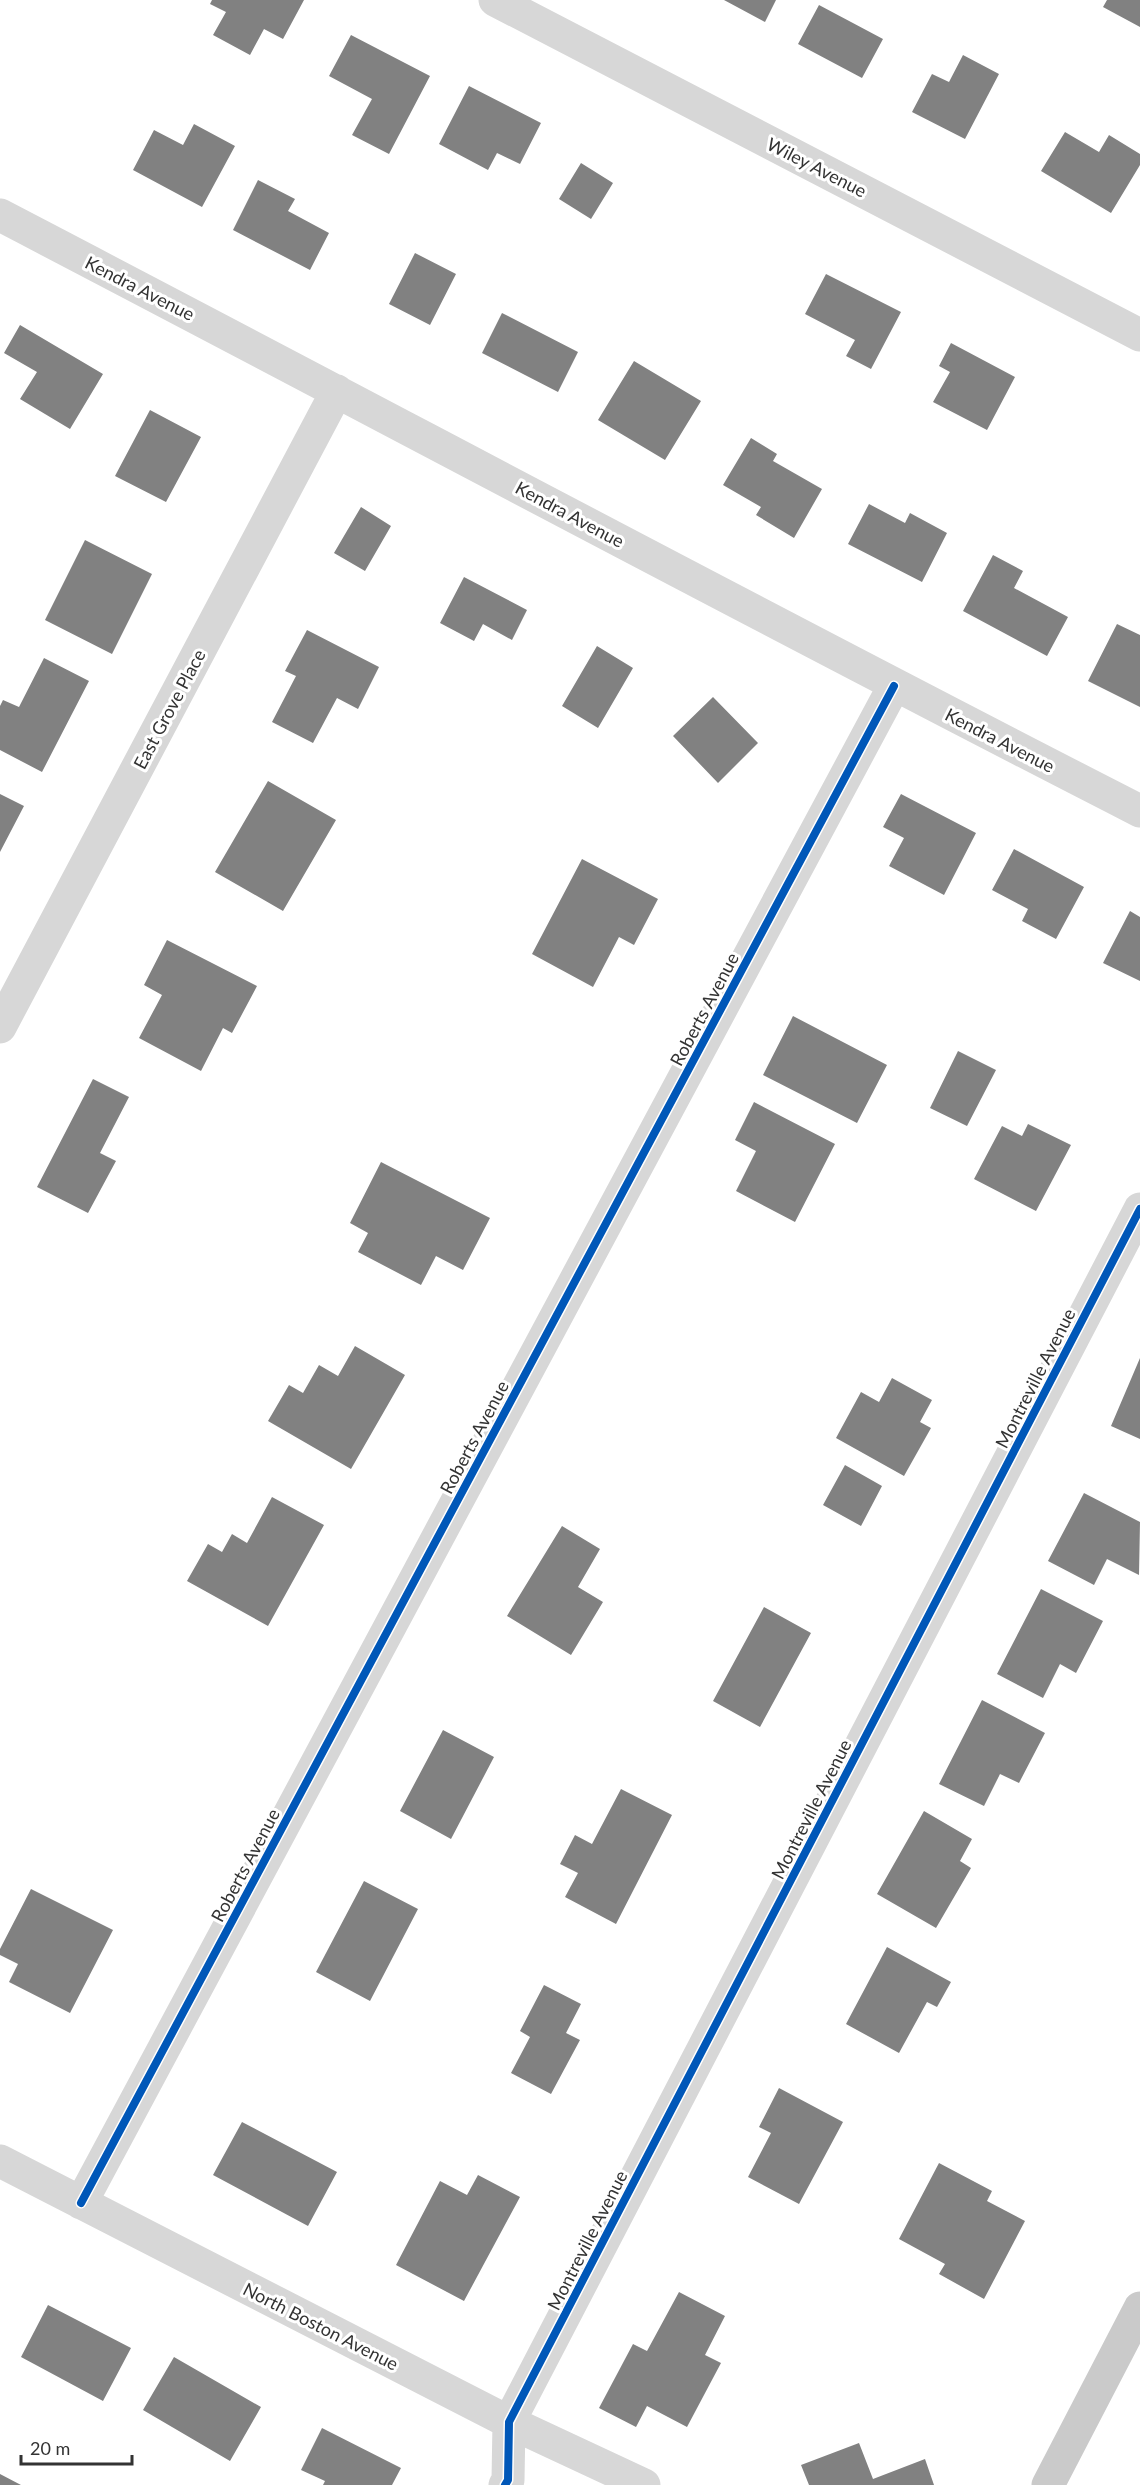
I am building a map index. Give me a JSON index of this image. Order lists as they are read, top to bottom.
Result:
{
  "streets": {
    "street": [
      "Wiley Avenue",
      "Kendra Avenue",
      "East Grove Place",
      "Roberts Avenue",
      "Montreville Avenue",
      "North Boston Avenue"
    ]
  },
  "crossings": [
    ["Kendra Avenue", "East Grove Place"],
    ["Kendra Avenue", "Roberts Avenue"],
    ["Roberts Avenue", "North Boston Avenue"],
    ["Montreville Avenue", "North Boston Avenue"]
  ],
  "scale_bar": "20 m"
}
